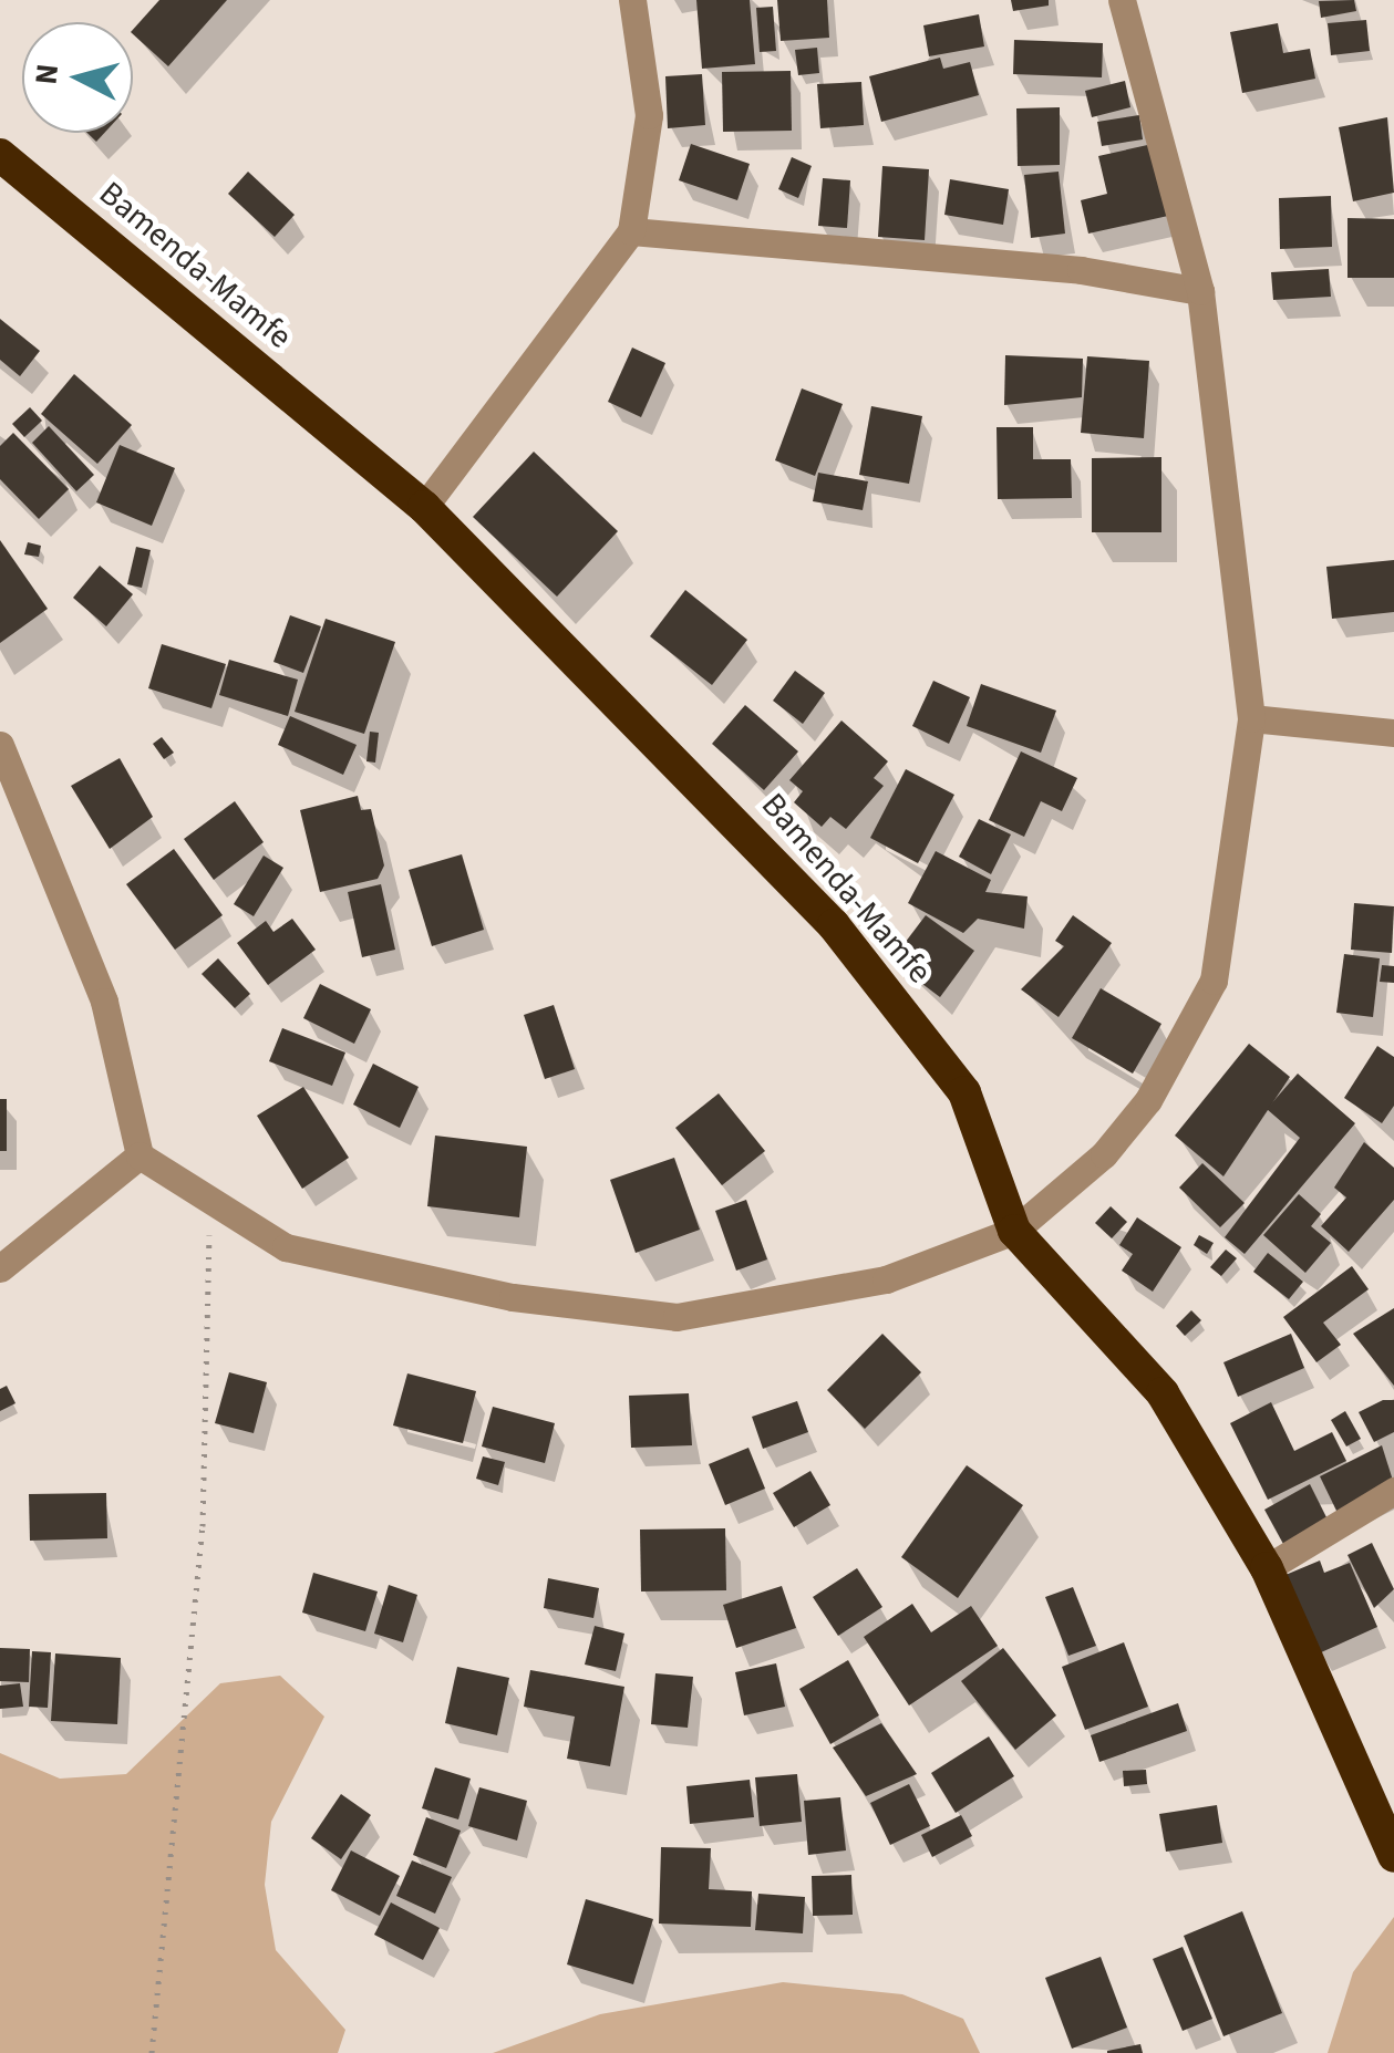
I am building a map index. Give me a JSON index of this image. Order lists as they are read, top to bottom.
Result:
{
  "streets": {
    "highway": ["Bamenda-Mamfe"]
  },
  "north": "left"
}
